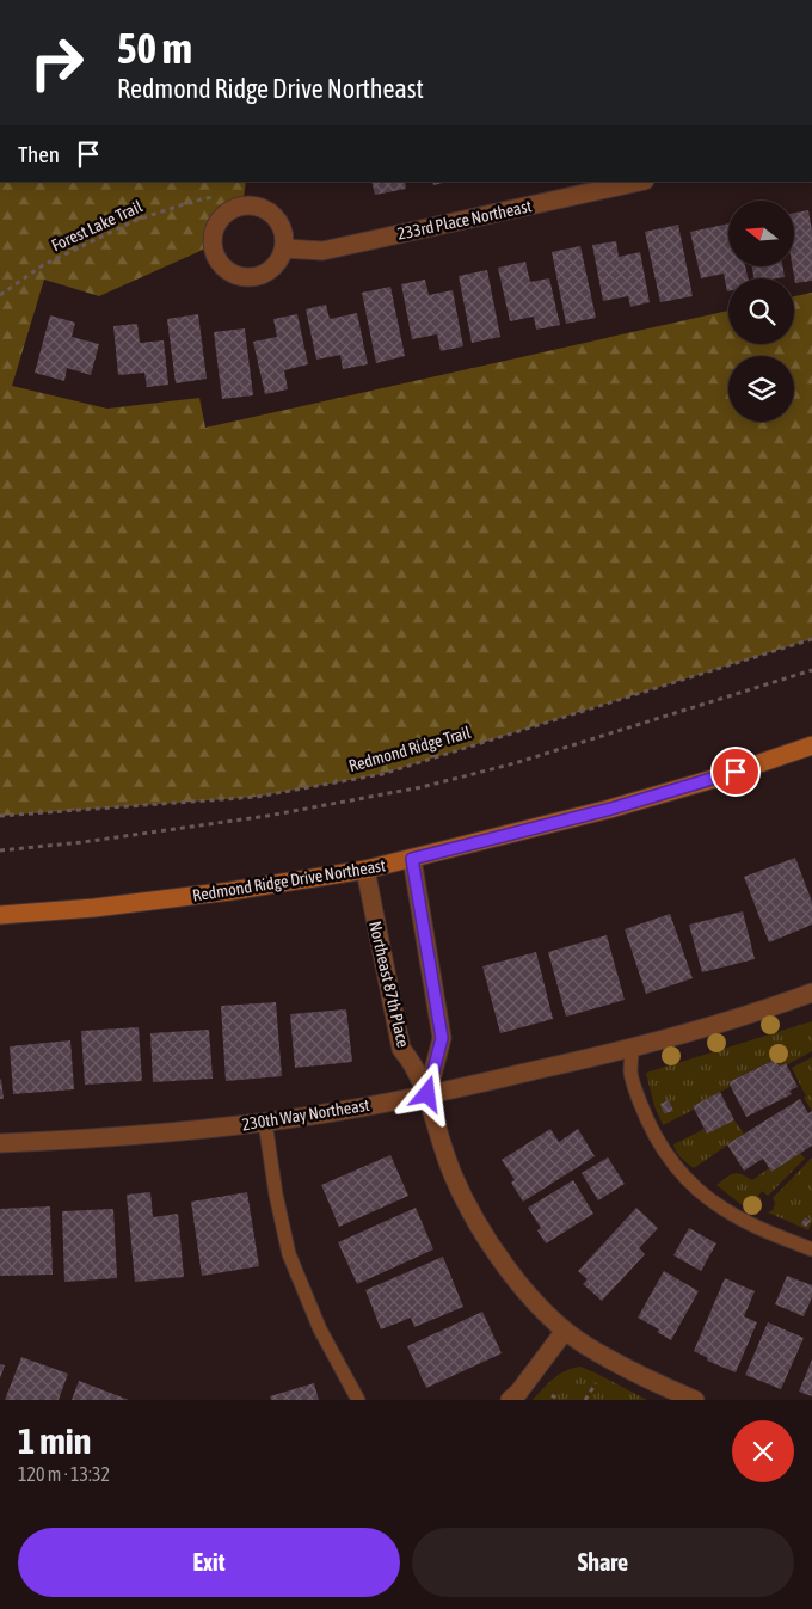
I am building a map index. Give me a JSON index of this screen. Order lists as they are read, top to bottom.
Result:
{
  "streets": {
    "street": [
      "233rd Place Northeast",
      "Redmond Ridge Drive Northeast",
      "Northeast 87th Place",
      "230th Way Northeast"
    ],
    "path": ["Forest Lake Trail", "Redmond Ridge Trail"]
  },
  "crossings": [
    ["Redmond Ridge Drive Northeast", "Northeast 87th Place"],
    ["Northeast 87th Place", "230th Way Northeast"]
  ],
  "north": "left",
  "page": {
    "turn": ["50 m", "Redmond Ridge Drive Northeast"],
    "then": "Then",
    "heading": ["1 min", "120 m · 13:32"],
    "buttons": ["Exit", "Share"]
  }
}
